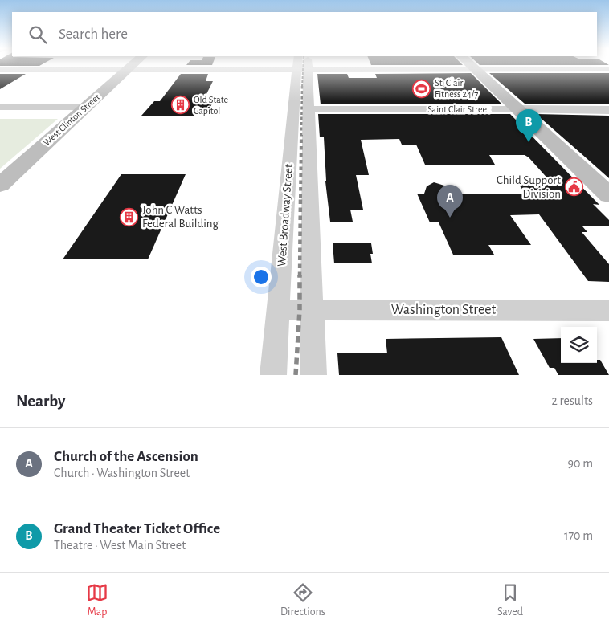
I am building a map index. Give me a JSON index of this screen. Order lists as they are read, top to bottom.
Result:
{
  "streets": {
    "main road": ["West Clinton Street"],
    "street": ["Saint Clair Street", "West Broadway Street", "Washington Street"]
  },
  "crossings": [
    ["Saint Clair Street", "West Broadway Street"],
    ["West Broadway Street", "Washington Street"]
  ],
  "places": {
    "sports": ["St. Clair Fitness 24/7"],
    "building": ["Old State Capitol", "John C Watts Federal Building"],
    "public building": ["Child Support Division"]
  },
  "page": {
    "search": "Search here",
    "pins": ["B", "A"],
    "heading": ["Nearby", "2 results"],
    "list": [
      {
        "mark": "A",
        "name": "Church of the Ascension",
        "note": "Church · Washington Street",
        "value": "90 m"
      },
      {
        "mark": "B",
        "name": "Grand Theater Ticket Office",
        "note": "Theatre · West Main Street",
        "value": "170 m"
      }
    ],
    "nav": ["Map", "Directions", "Saved"]
  }
}
